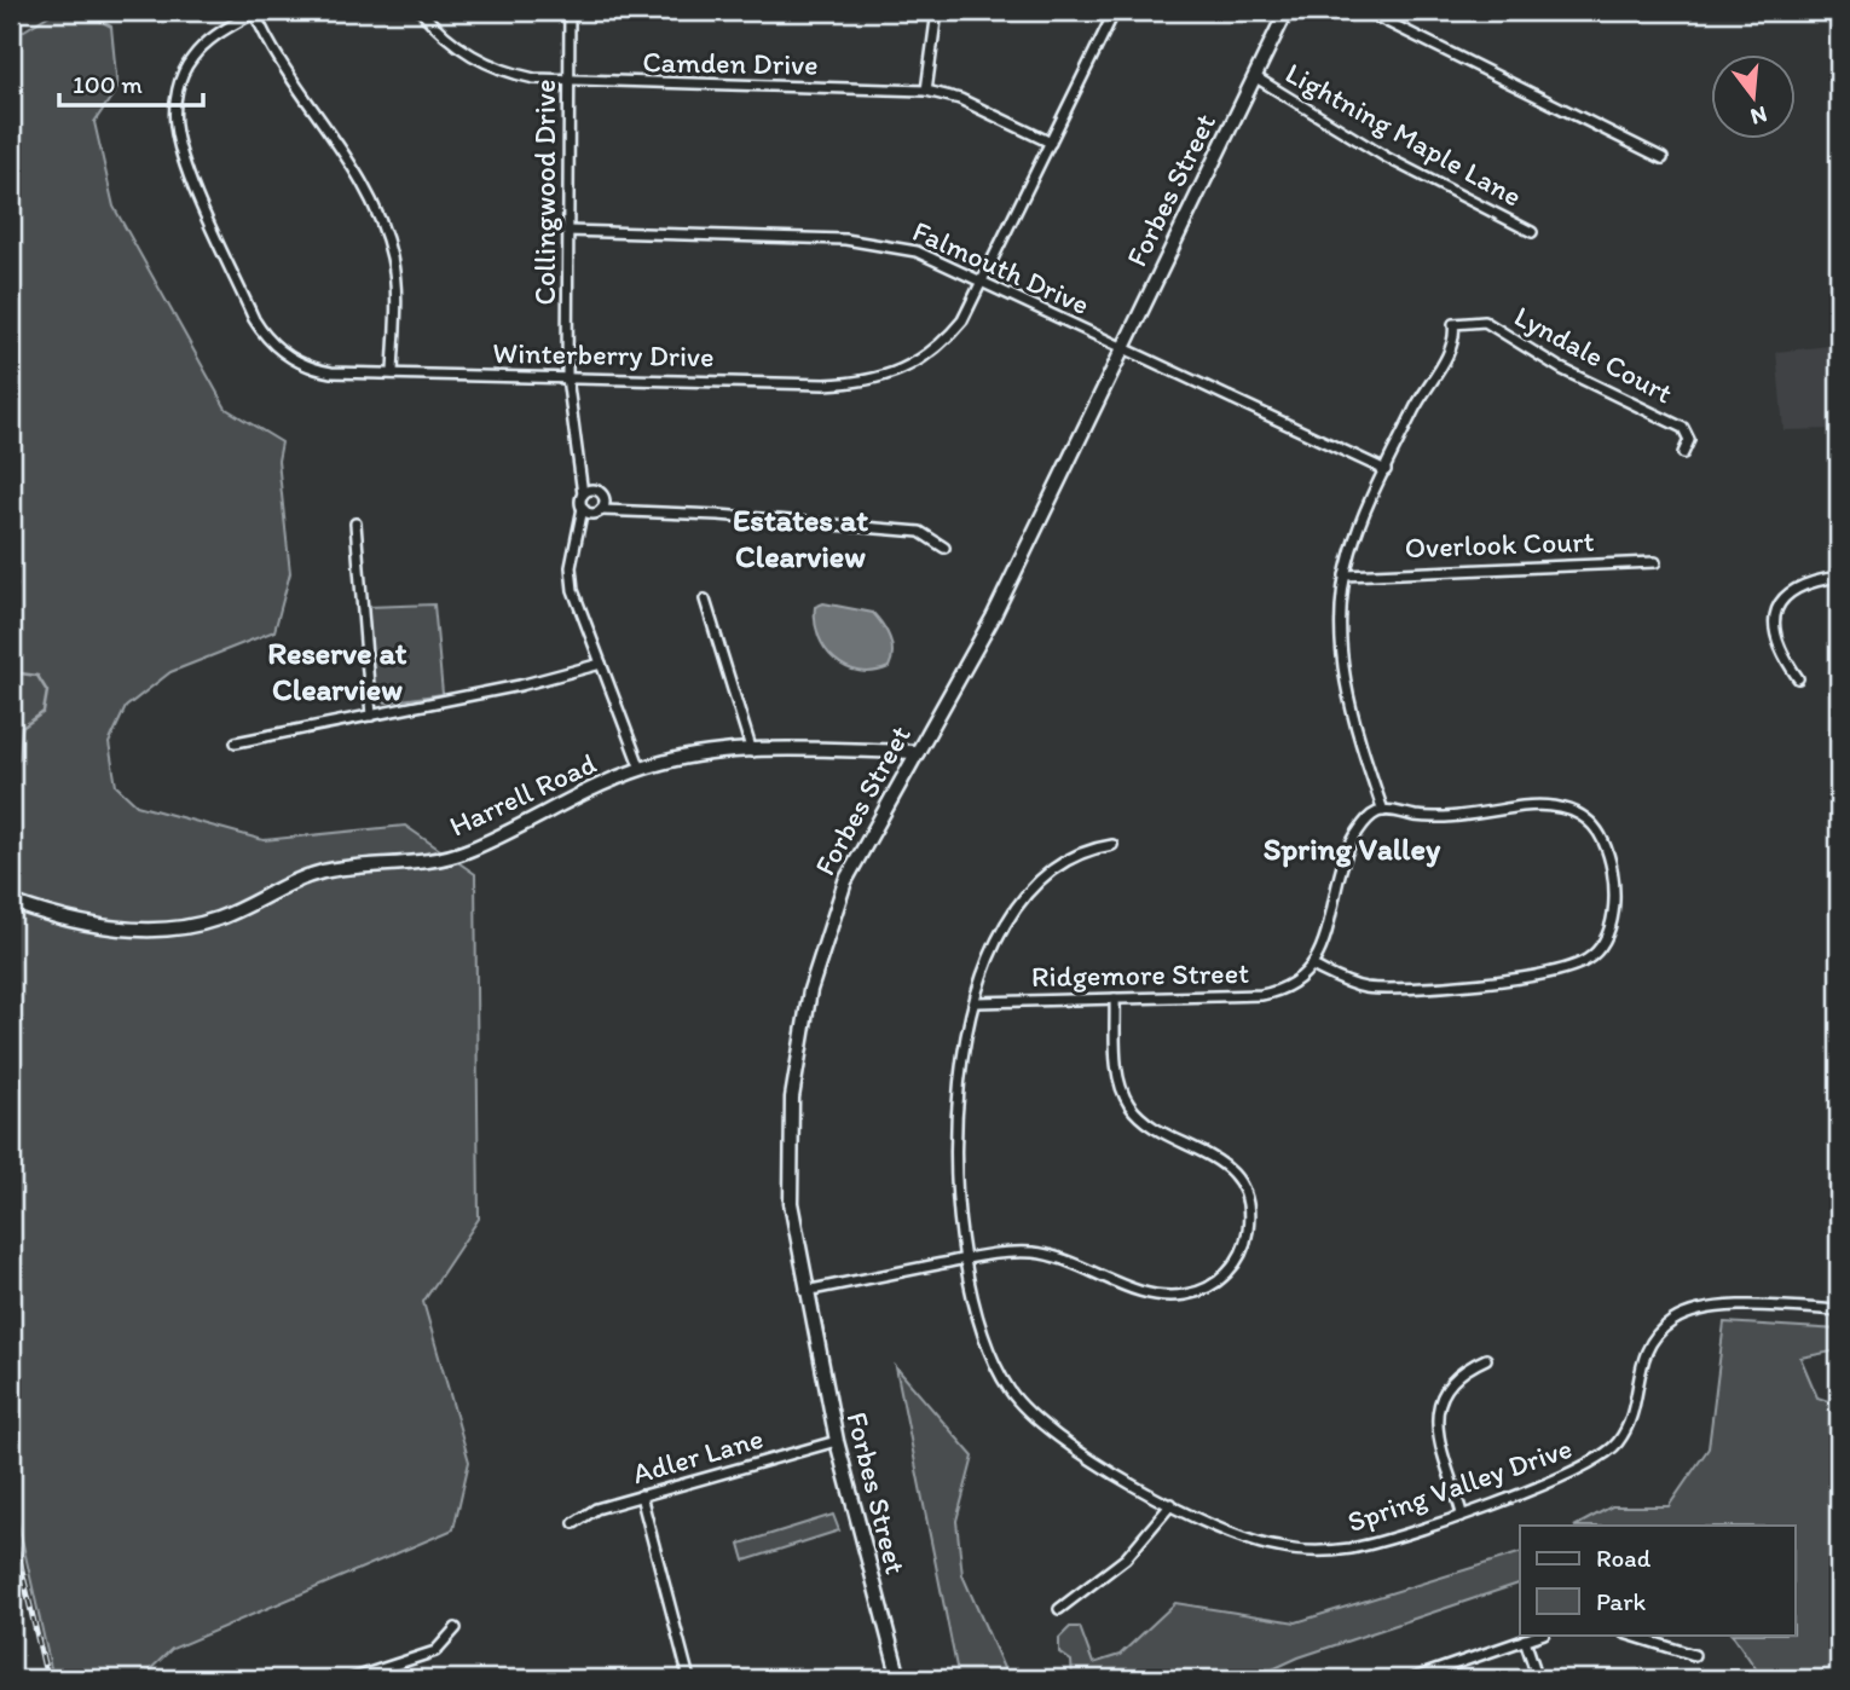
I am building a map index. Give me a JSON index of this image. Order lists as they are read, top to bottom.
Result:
{
  "streets": {
    "street": [
      "Camden Drive",
      "Lightning Maple Lane",
      "Forbes Street",
      "Collingwood Drive",
      "Falmouth Drive",
      "Winterberry Drive",
      "Lyndale Court",
      "Overlook Court",
      "Harrell Road",
      "Ridgemore Street",
      "Adler Lane",
      "Spring Valley Drive"
    ]
  },
  "crossings": [
    ["Camden Drive", "Collingwood Drive"],
    ["Camden Drive", "Winterberry Drive"],
    ["Lightning Maple Lane", "Forbes Street"],
    ["Forbes Street", "Falmouth Drive"],
    ["Forbes Street", "Harrell Road"],
    ["Forbes Street", "Adler Lane"],
    ["Collingwood Drive", "Falmouth Drive"],
    ["Collingwood Drive", "Winterberry Drive"],
    ["Falmouth Drive", "Winterberry Drive"],
    ["Falmouth Drive", "Lyndale Court"],
    ["Ridgemore Street", "Spring Valley Drive"]
  ],
  "districts": ["Estates at Clearview", "Reserve at Clearview", "Spring Valley"],
  "legend": ["Road", "Park"],
  "scale_bar": "100 m",
  "north": "bottom"
}
